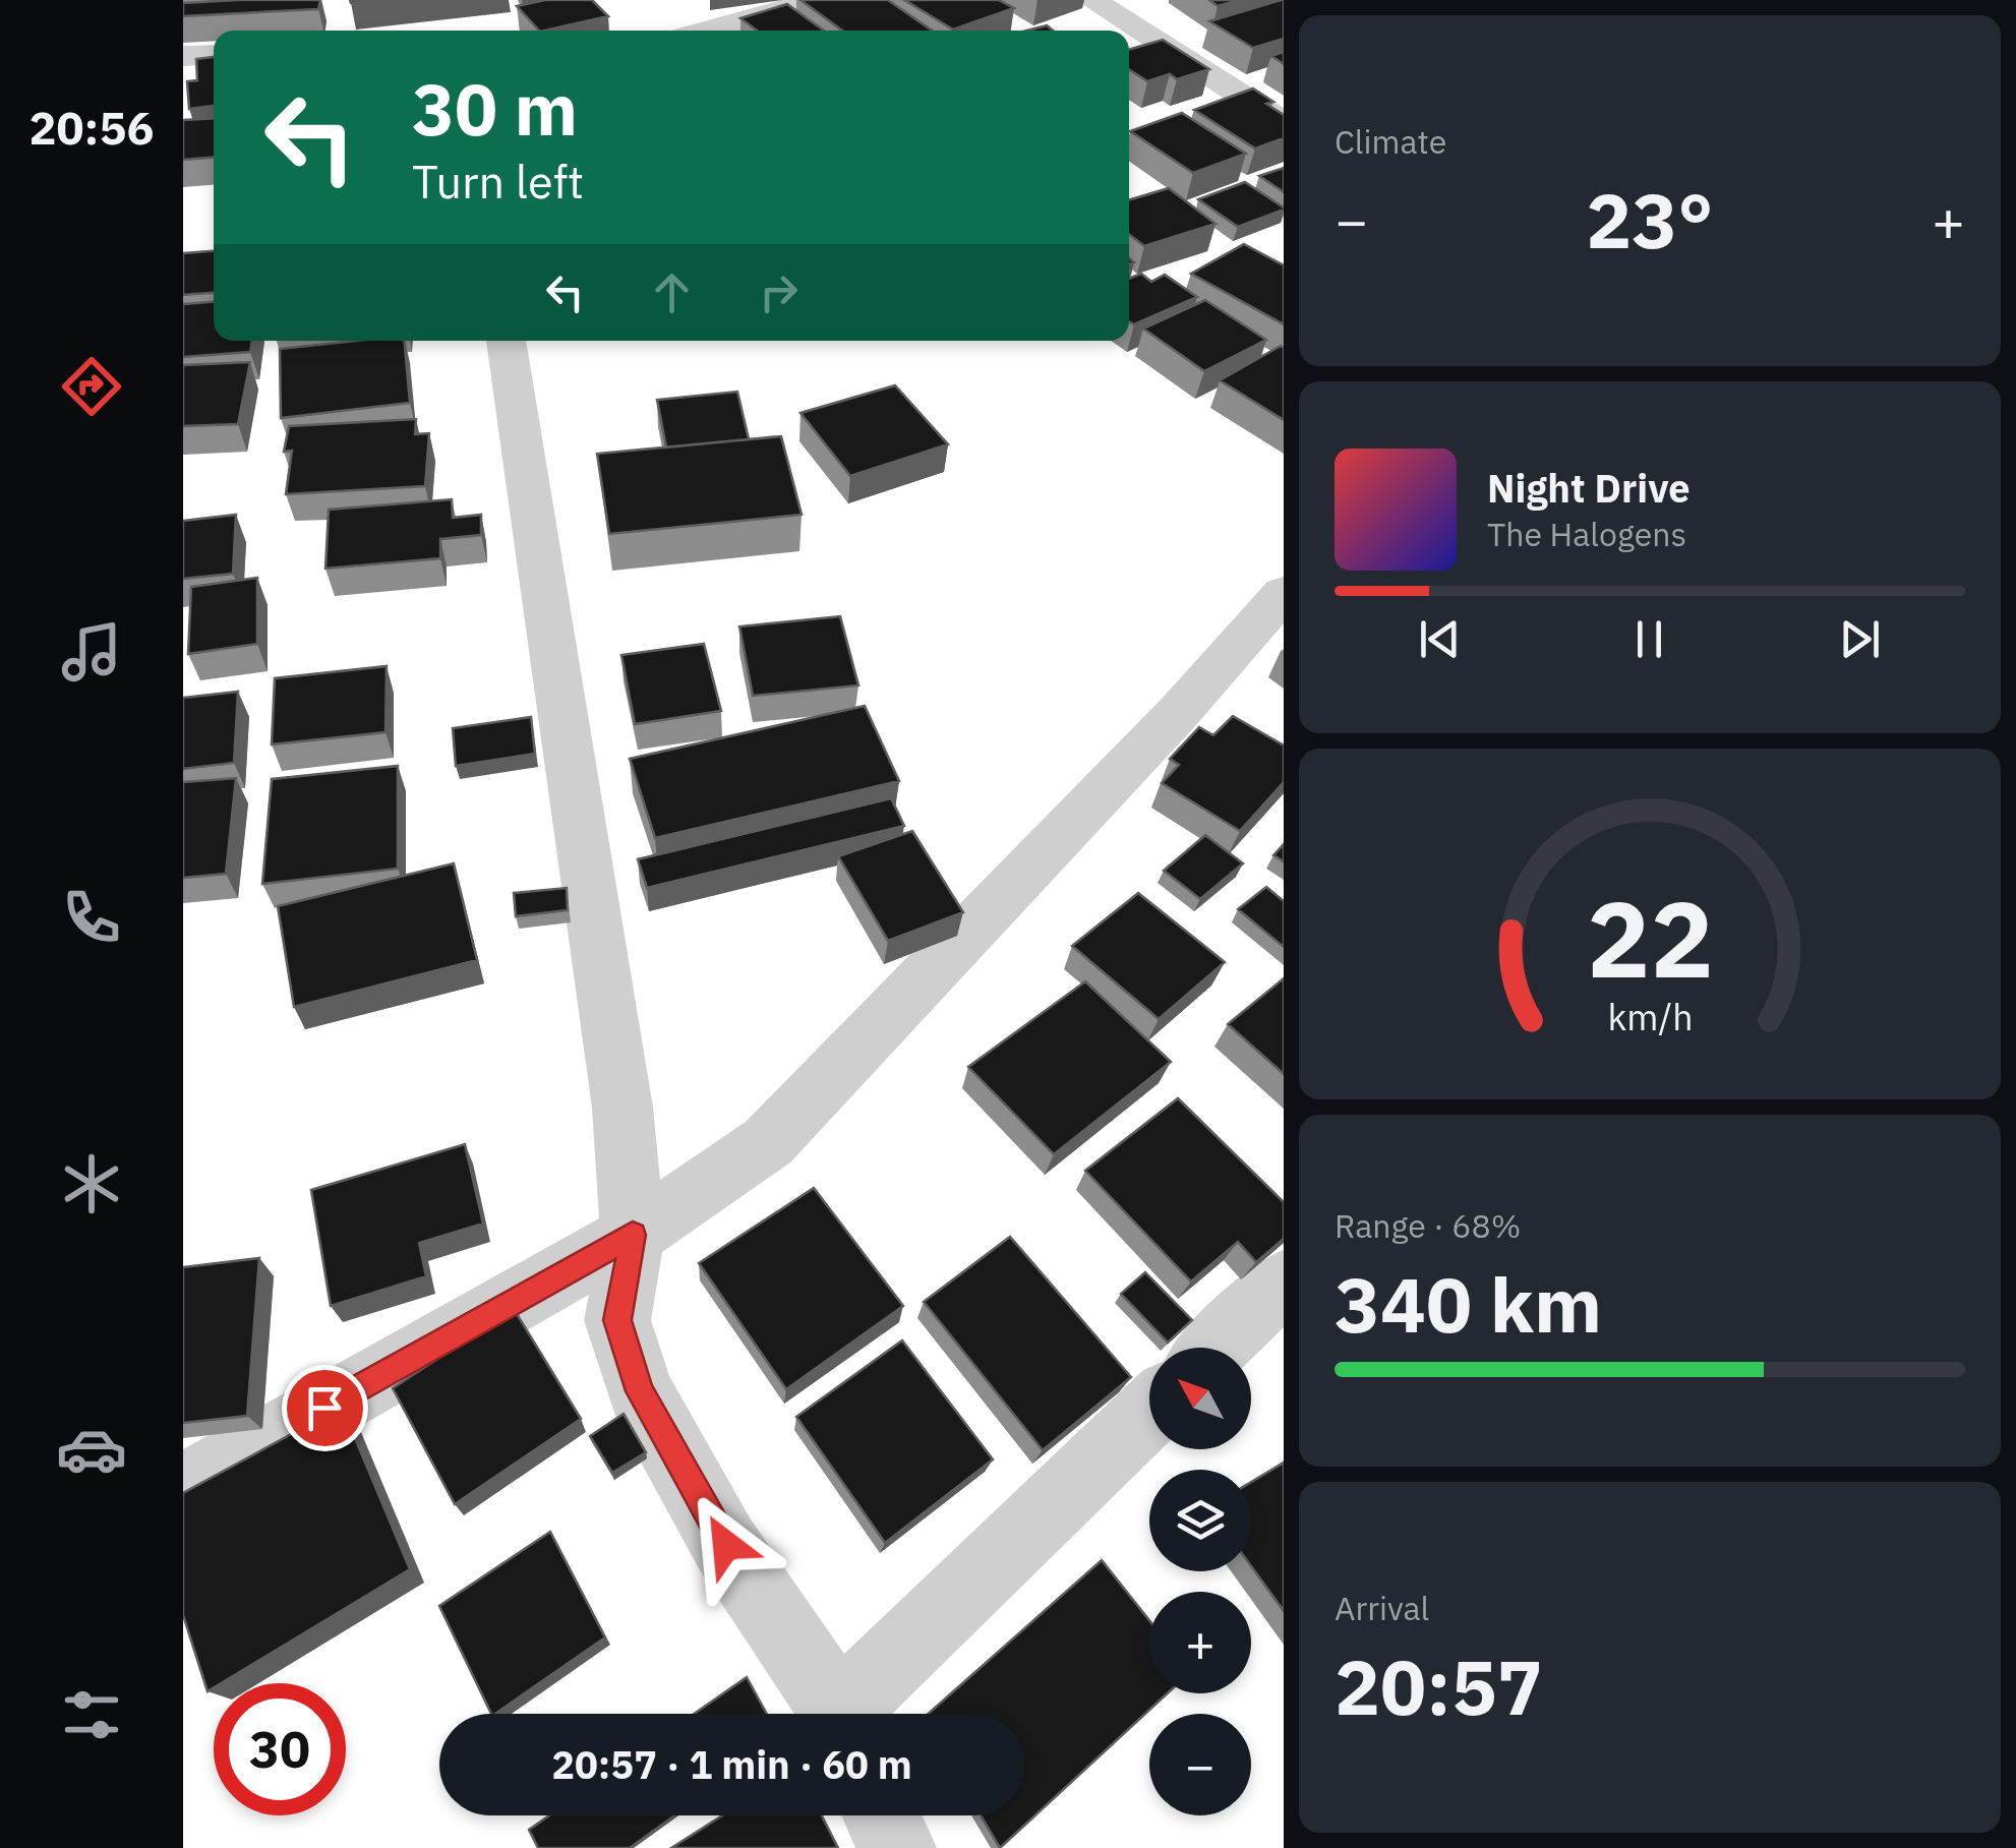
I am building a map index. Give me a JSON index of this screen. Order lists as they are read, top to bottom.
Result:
{
  "north": "top left",
  "page": {
    "tabs": "20:56",
    "tile": [
      "Climate",
      ["Range · 68%", "340 km"],
      ["Arrival", "20:57"]
    ],
    "turn": ["30 m", "Turn left"],
    "heat": ["−", "23°", "+"],
    "song": ["Night Drive", "The Halogens"],
    "map_buttons": ["+", "−"],
    "limit": "30",
    "trip": "20:57 · 1 min · 60 m",
    "gauge": ["22", "km/h"]
  }
}
